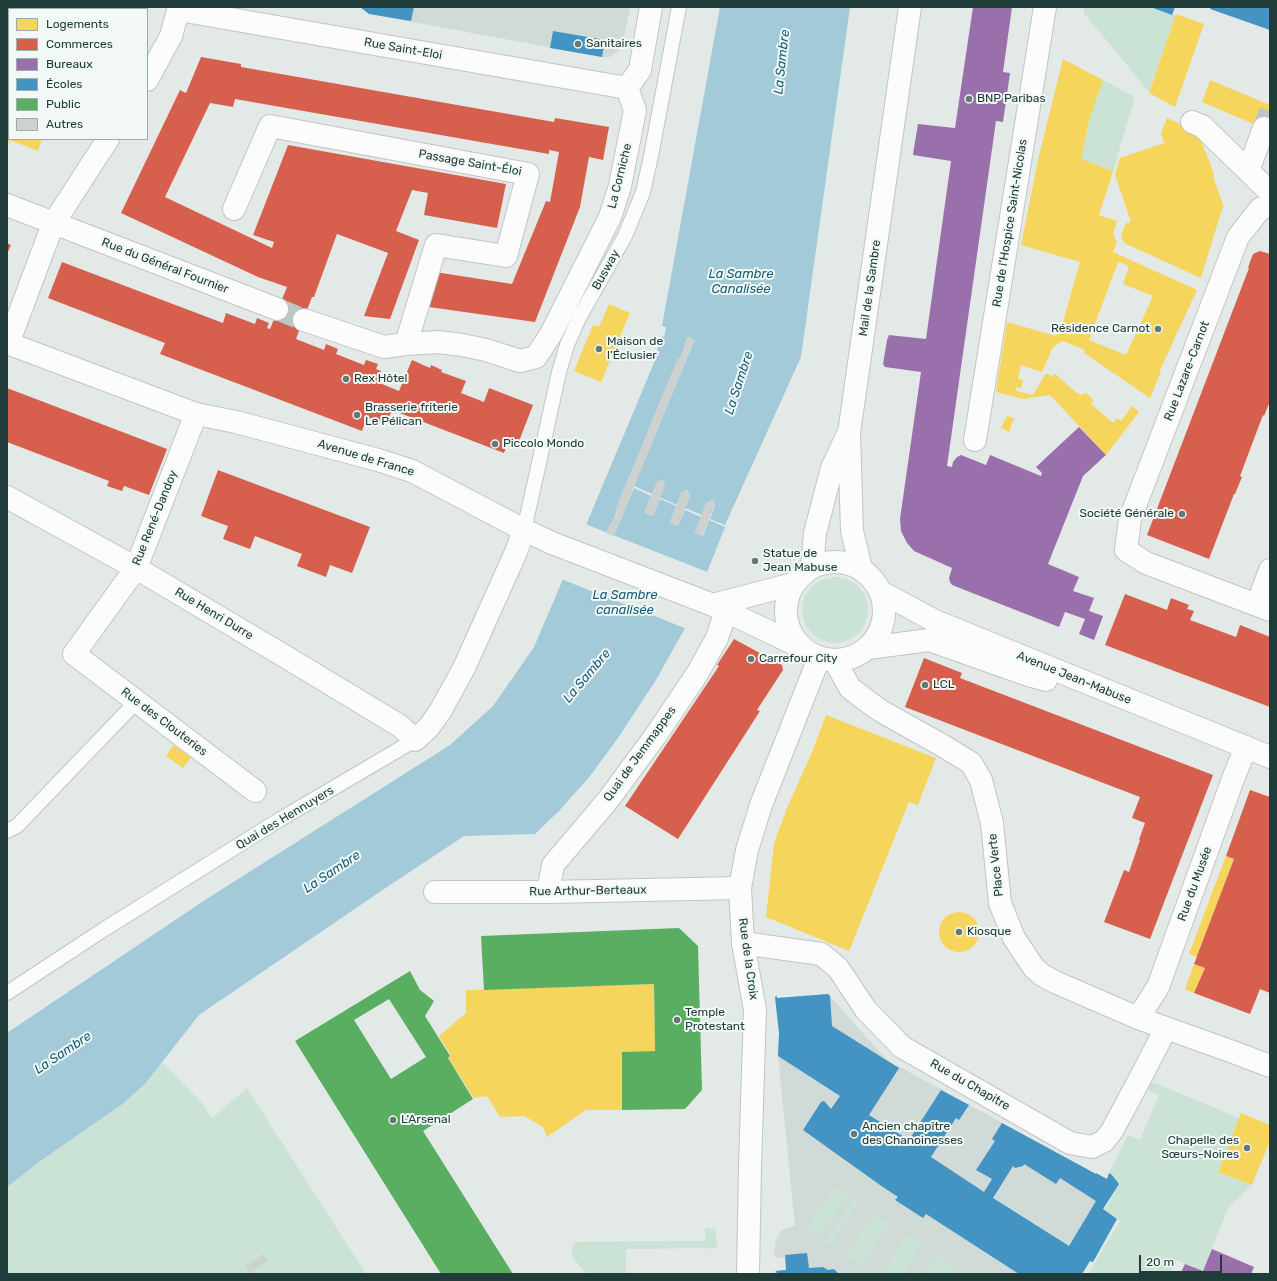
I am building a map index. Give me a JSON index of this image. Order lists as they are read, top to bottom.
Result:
{
  "streets": {
    "street": [
      "Rue Saint-Eloi",
      "Passage Saint-Éloi",
      "La Corniche",
      "Rue de l'Hospice Saint-Nicolas",
      "Rue du Général Fournier",
      "Mail de la Sambre",
      "Rue Lazare-Carnot",
      "Avenue de France",
      "Rue René-Dandoy",
      "Rue Henri Durre",
      "Avenue Jean-Mabuse",
      "Rue des Clouteries",
      "Quai de Jemmappes",
      "Quai des Hennuyers",
      "Place Verte",
      "Rue du Musée",
      "Rue Arthur-Berteaux",
      "Rue de la Croix",
      "Rue du Chapitre"
    ],
    "lane": ["Busway"]
  },
  "crossings": [
    ["Rue Saint-Eloi", "La Corniche"],
    ["Passage Saint-Éloi", "La Corniche"],
    ["Busway", "Avenue de France"],
    ["Busway", "Quai des Hennuyers"],
    ["Mail de la Sambre", "Avenue de France"],
    ["Mail de la Sambre", "Avenue Jean-Mabuse"],
    ["Mail de la Sambre", "Place Verte"],
    ["Mail de la Sambre", "Rue de la Croix"],
    ["Avenue de France", "Rue René-Dandoy"],
    ["Avenue de France", "Avenue Jean-Mabuse"],
    ["Avenue de France", "Quai de Jemmappes"],
    ["Avenue de France", "Quai des Hennuyers"],
    ["Avenue de France", "Place Verte"],
    ["Avenue de France", "Rue de la Croix"],
    ["Rue René-Dandoy", "Rue Henri Durre"],
    ["Rue René-Dandoy", "Rue des Clouteries"],
    ["Rue Henri Durre", "Quai des Hennuyers"],
    ["Avenue Jean-Mabuse", "Place Verte"],
    ["Avenue Jean-Mabuse", "Rue du Musée"],
    ["Avenue Jean-Mabuse", "Rue de la Croix"],
    ["Quai de Jemmappes", "Rue Arthur-Berteaux"],
    ["Place Verte", "Rue du Musée"],
    ["Place Verte", "Rue de la Croix"],
    ["Place Verte", "Rue du Chapitre"],
    ["Rue Arthur-Berteaux", "Rue de la Croix"],
    ["Rue de la Croix", "Rue du Chapitre"]
  ],
  "water": ["La Sambre", "La Sambre Canalisée", "La Sambre canalisée"],
  "places": [
    "Sanitaires",
    "BNP Paribas",
    "Résidence Carnot",
    "Maison de l’Éclusier",
    "Rex Hôtel",
    "Brasserie friterie Le Pélican",
    "Piccolo Mondo",
    "Société Générale",
    "Statue de Jean Mabuse",
    "Carrefour City",
    "LCL",
    "Kiosque",
    "Temple Protestant",
    "L'Arsenal",
    "Ancien chapître des Chanoinesses",
    "Chapelle des Sœurs-Noires"
  ],
  "legend": [
    "Logements",
    "Commerces",
    "Bureaux",
    "Écoles",
    "Public",
    "Autres"
  ],
  "scale_bar": "20 m"
}
